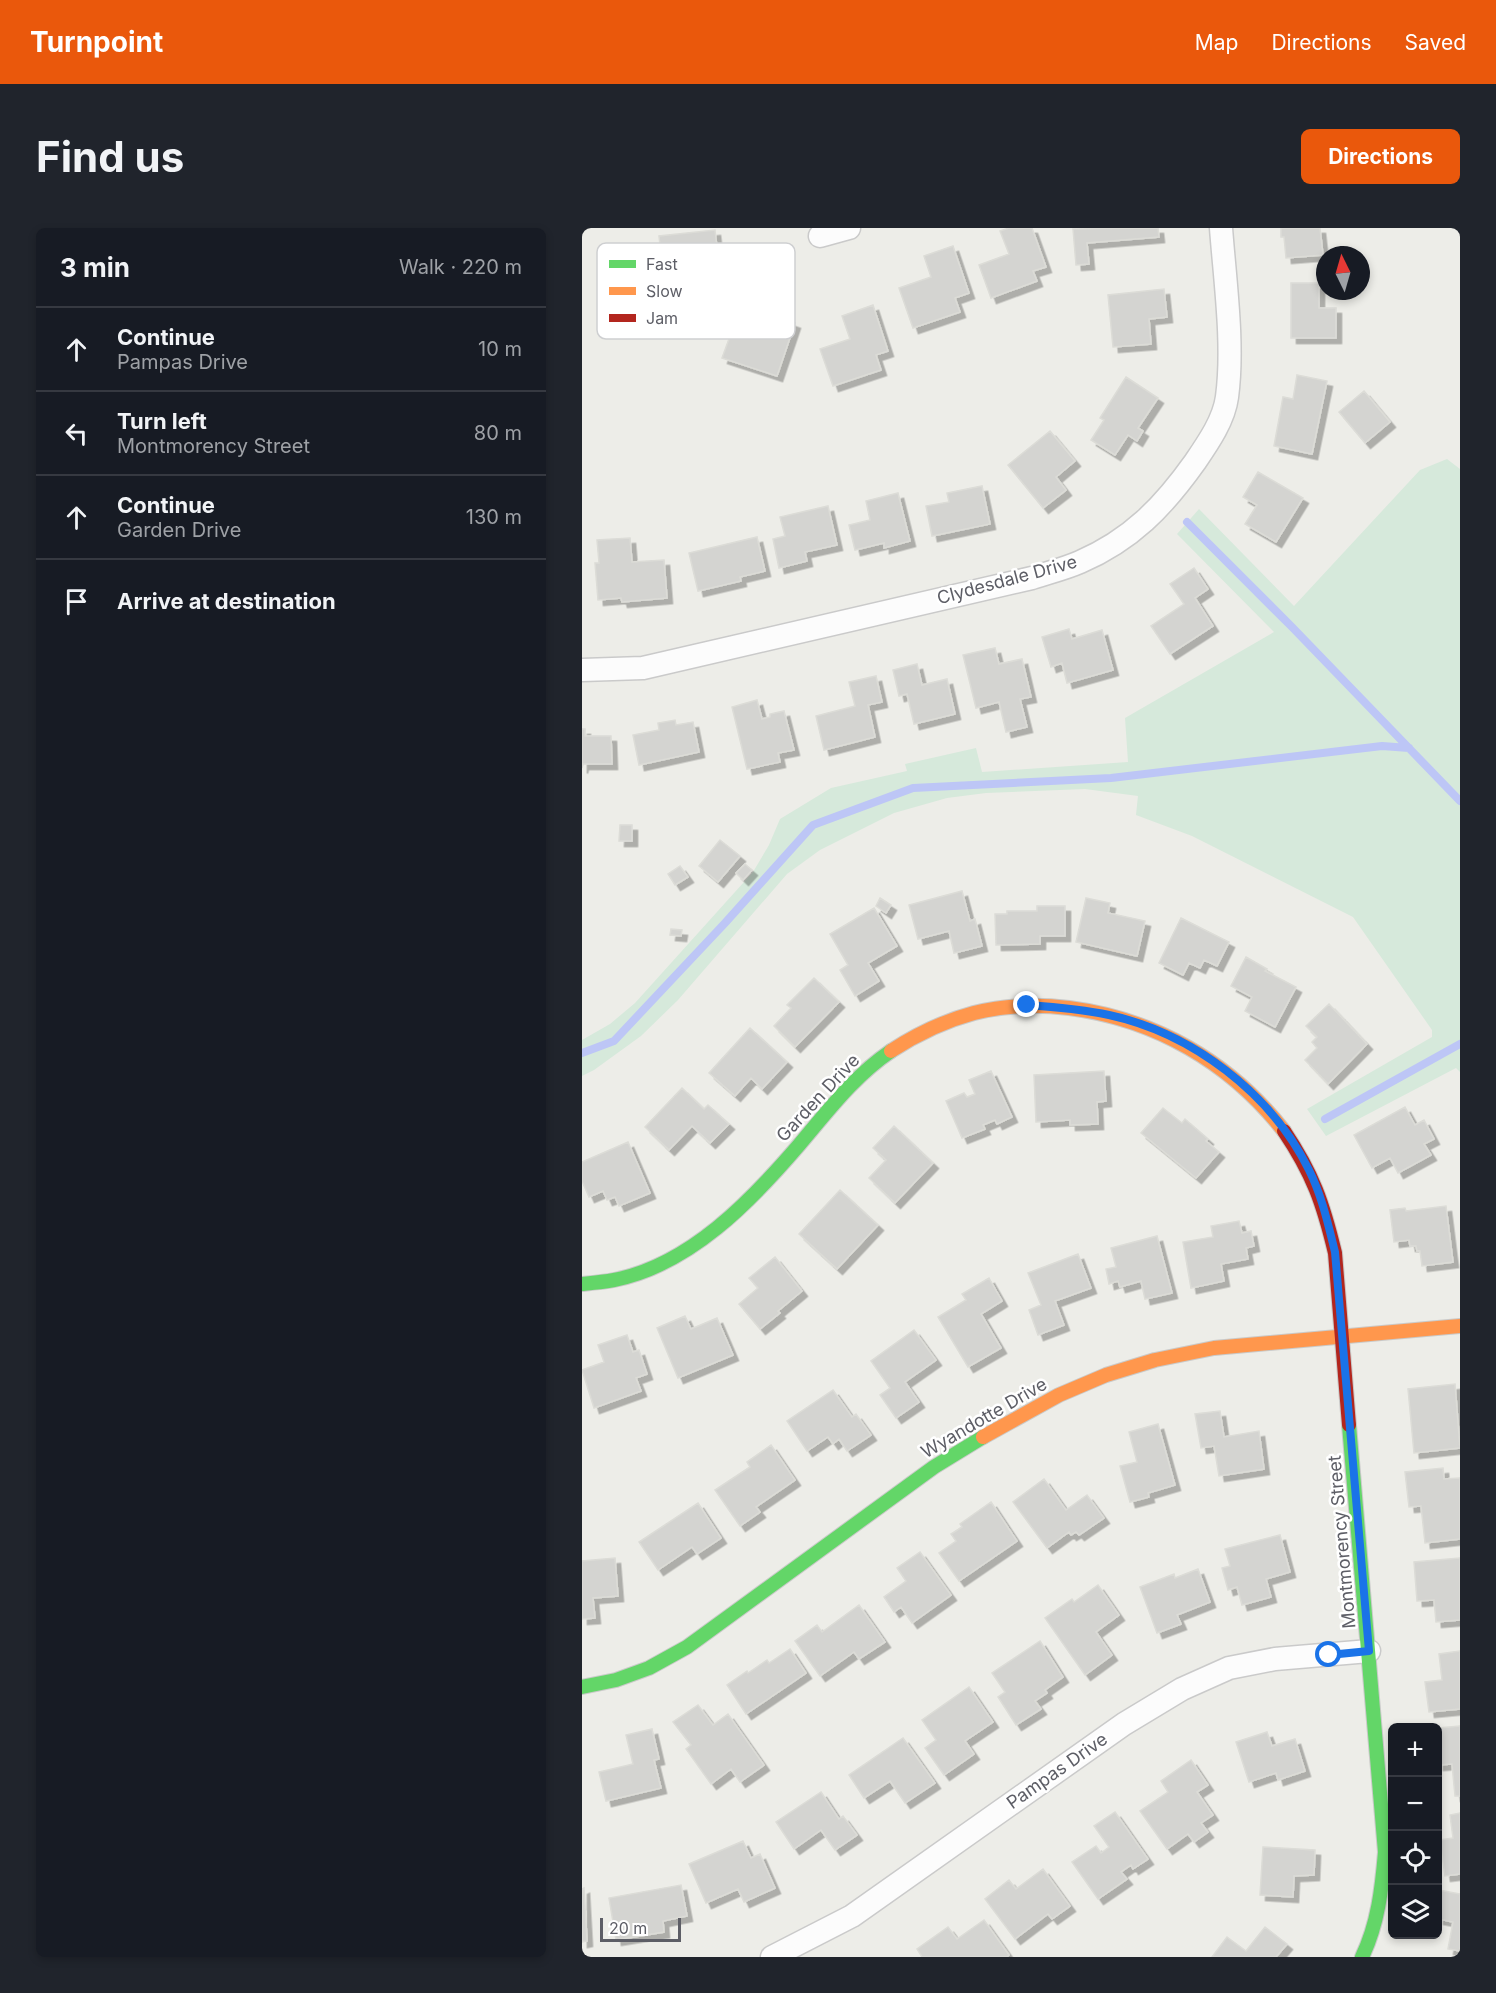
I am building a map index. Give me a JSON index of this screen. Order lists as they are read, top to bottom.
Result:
{
  "streets": {
    "street": [
      "Clydesdale Drive",
      "Garden Drive",
      "Wyandotte Drive",
      "Montmorency Street",
      "Pampas Drive"
    ]
  },
  "crossings": [
    ["Garden Drive", "Wyandotte Drive"],
    ["Garden Drive", "Montmorency Street"],
    ["Wyandotte Drive", "Montmorency Street"],
    ["Montmorency Street", "Pampas Drive"]
  ],
  "legend": ["Fast", "Slow", "Jam"],
  "scale_bar": "20 m",
  "north": "top",
  "page": {
    "header": "Turnpoint",
    "nav": ["Map", "Directions", "Saved"],
    "buttons": "Directions",
    "title": "Find us",
    "heading": ["3 min", "Walk · 220 m"],
    "list": [
      ["Continue", "Pampas Drive", "10 m"],
      ["Turn left", "Montmorency Street", "80 m"],
      ["Continue", "Garden Drive", "130 m"],
      "Arrive at destination"
    ],
    "map_buttons": ["+", "−"],
    "scale": "20 m"
  }
}
